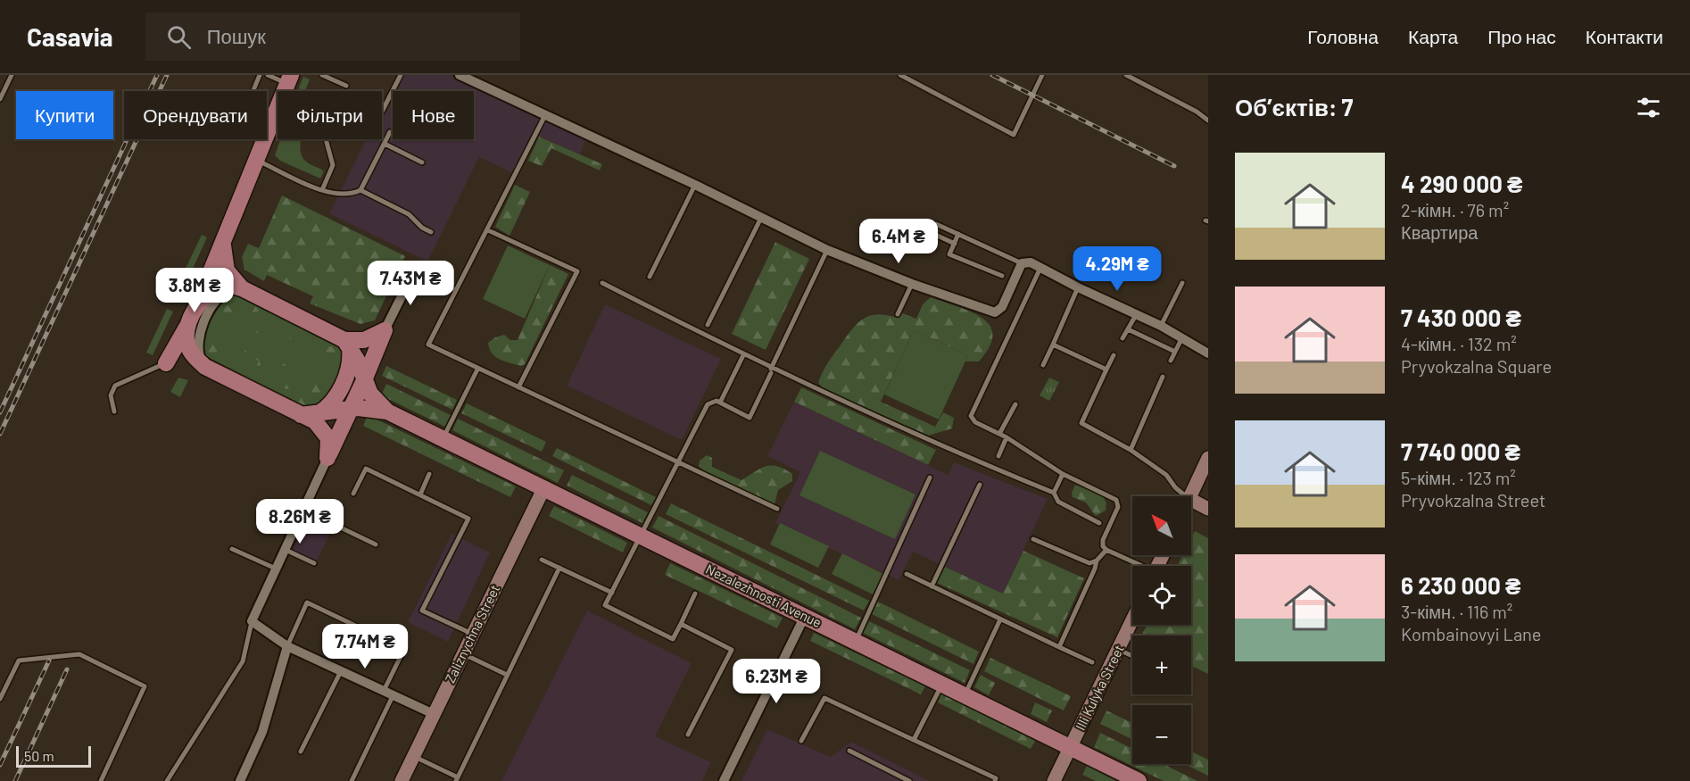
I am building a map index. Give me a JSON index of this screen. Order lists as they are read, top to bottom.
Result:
{
  "streets": {
    "main road": ["Nezalezhnosti Avenue"],
    "street": ["Zaliznychna Street", "Illi Kulyka Street"]
  },
  "crossings": [
    ["Nezalezhnosti Avenue", "Zaliznychna Street"],
    ["Nezalezhnosti Avenue", "Illi Kulyka Street"]
  ],
  "scale_bar": "50 m",
  "north": "top left",
  "page": {
    "header": "Casavia",
    "search": "Пошук",
    "nav": [
      "Головна",
      "Карта",
      "Про нас",
      "Контакти"
    ],
    "heading": "Об’єктів: 7",
    "chip": [
      "Купити",
      "Орендувати",
      "Фільтри",
      "Нове"
    ],
    "list": [
      {
        "name": "4 290 000 ₴",
        "note": "2-кімн. · 76 m² · Квартира"
      },
      {
        "name": "7 430 000 ₴",
        "note": "4-кімн. · 132 m² · Pryvokzalna Square"
      },
      {
        "name": "7 740 000 ₴",
        "note": "5-кімн. · 123 m² · Pryvokzalna Street"
      },
      {
        "name": "6 230 000 ₴",
        "note": "3-кімн. · 116 m² · Kombainovyi Lane"
      }
    ],
    "price": [
      "6.4M ₴",
      "4.29M ₴",
      "7.43M ₴",
      "3.8M ₴",
      "8.26M ₴",
      "7.74M ₴",
      "6.23M ₴"
    ],
    "map_buttons": ["+", "−"],
    "scale": "50 m"
  }
}
